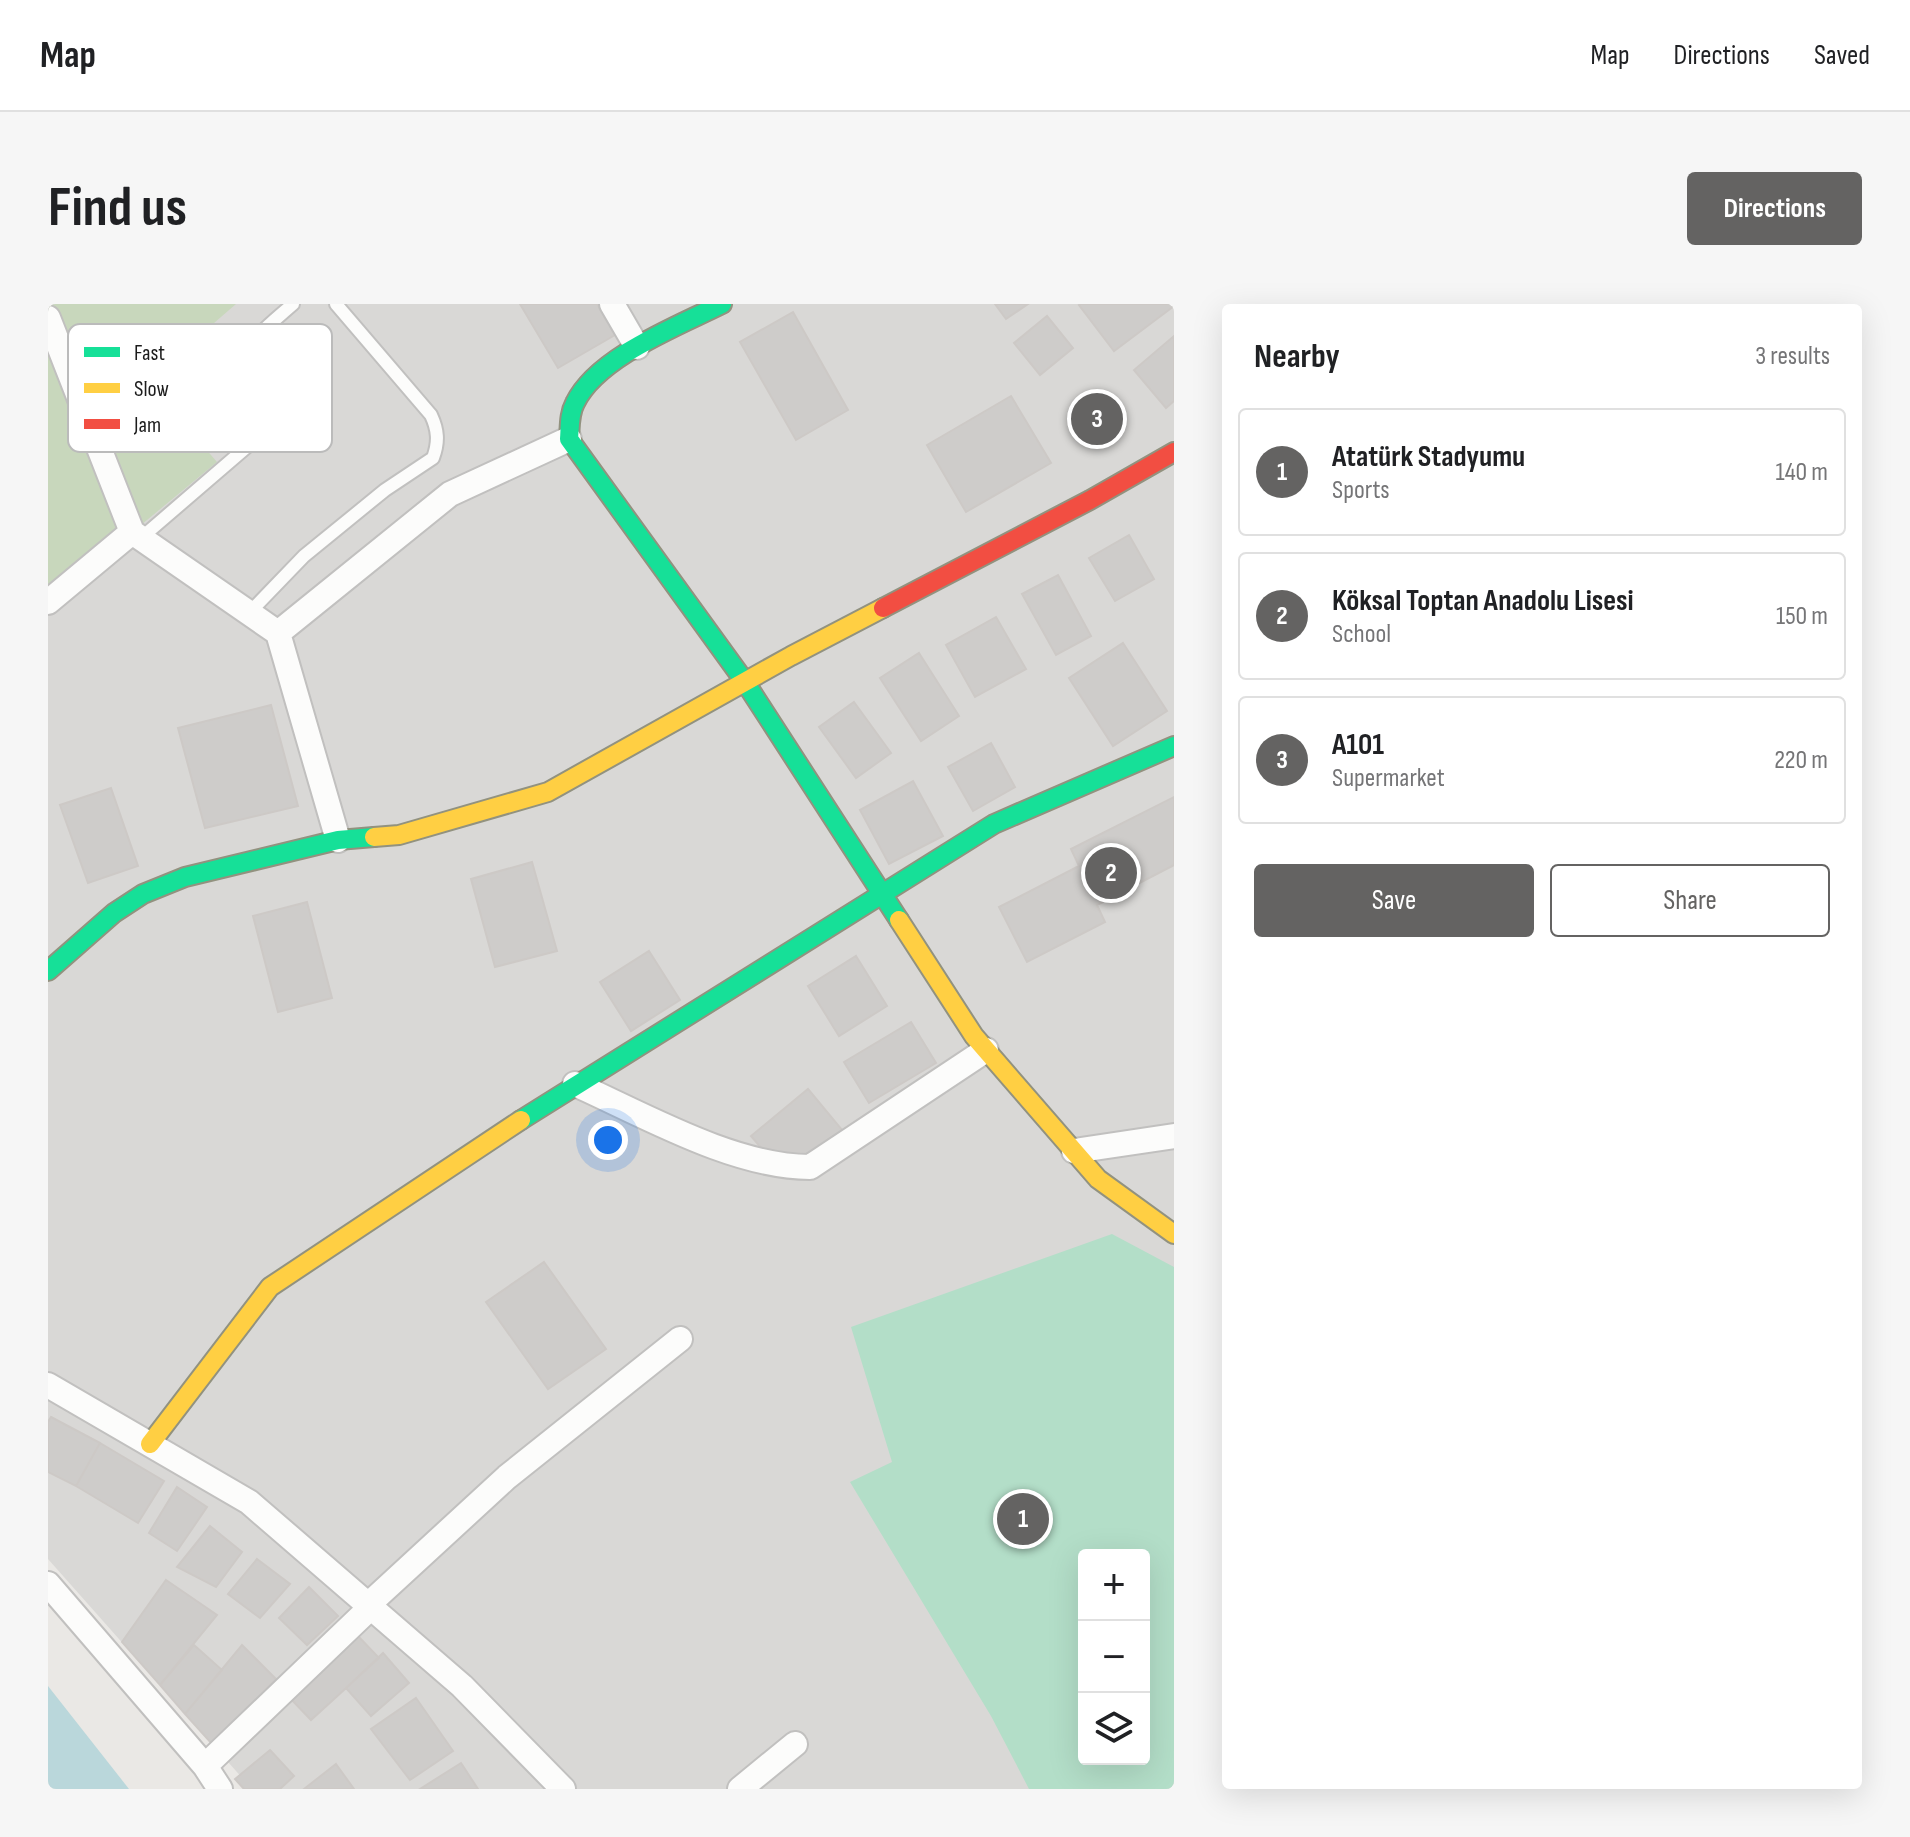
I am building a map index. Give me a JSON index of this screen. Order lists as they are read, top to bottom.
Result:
{
  "legend": ["Fast", "Slow", "Jam"],
  "page": {
    "header": "Map",
    "nav": ["Map", "Directions", "Saved"],
    "buttons": [
      "Directions",
      ["Save", "Share"]
    ],
    "title": "Find us",
    "heading": ["Nearby", "3 results"],
    "pins": ["3", "2", "1"],
    "list": [
      {
        "mark": "1",
        "name": "Atatürk Stadyumu",
        "note": "Sports",
        "value": "140 m"
      },
      {
        "mark": "2",
        "name": "Köksal Toptan Anadolu Lisesi",
        "note": "School",
        "value": "150 m"
      },
      {
        "mark": "3",
        "name": "A101",
        "note": "Supermarket",
        "value": "220 m"
      }
    ],
    "map_buttons": ["+", "−"]
  }
}
